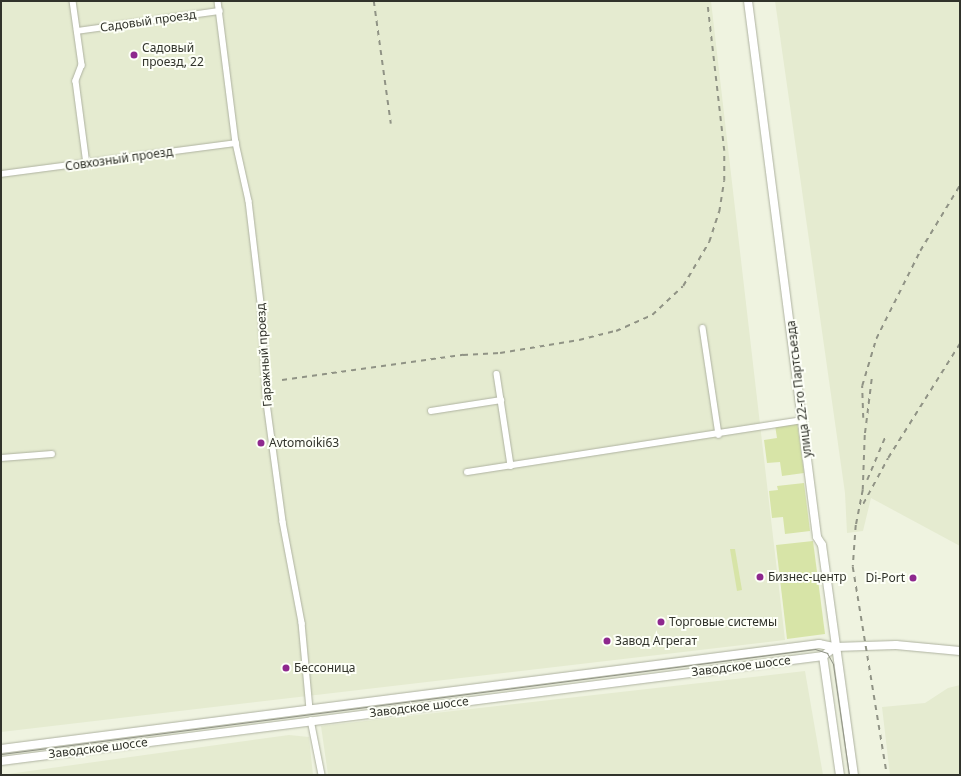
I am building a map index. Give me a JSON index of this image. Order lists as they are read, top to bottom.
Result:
{
  "streets": {
    "main road": ["улица 22-го Партсъезда", "Заводское шоссе"],
    "street": ["Садовый проезд", "Совхозный проезд", "Гаражный проезд"]
  },
  "crossings": [
    ["Садовый проезд", "Гаражный проезд"],
    ["Совхозный проезд", "Гаражный проезд"],
    ["Гаражный проезд", "Заводское шоссе"],
    ["улица 22-го Партсъезда", "Заводское шоссе"]
  ],
  "places": [
    "Садовый проезд, 22",
    "Avtomoiki63",
    "Бизнес-центр",
    "Di-Port",
    "Торговые системы",
    "Завод Агрегат",
    "Бессоница"
  ]
}
